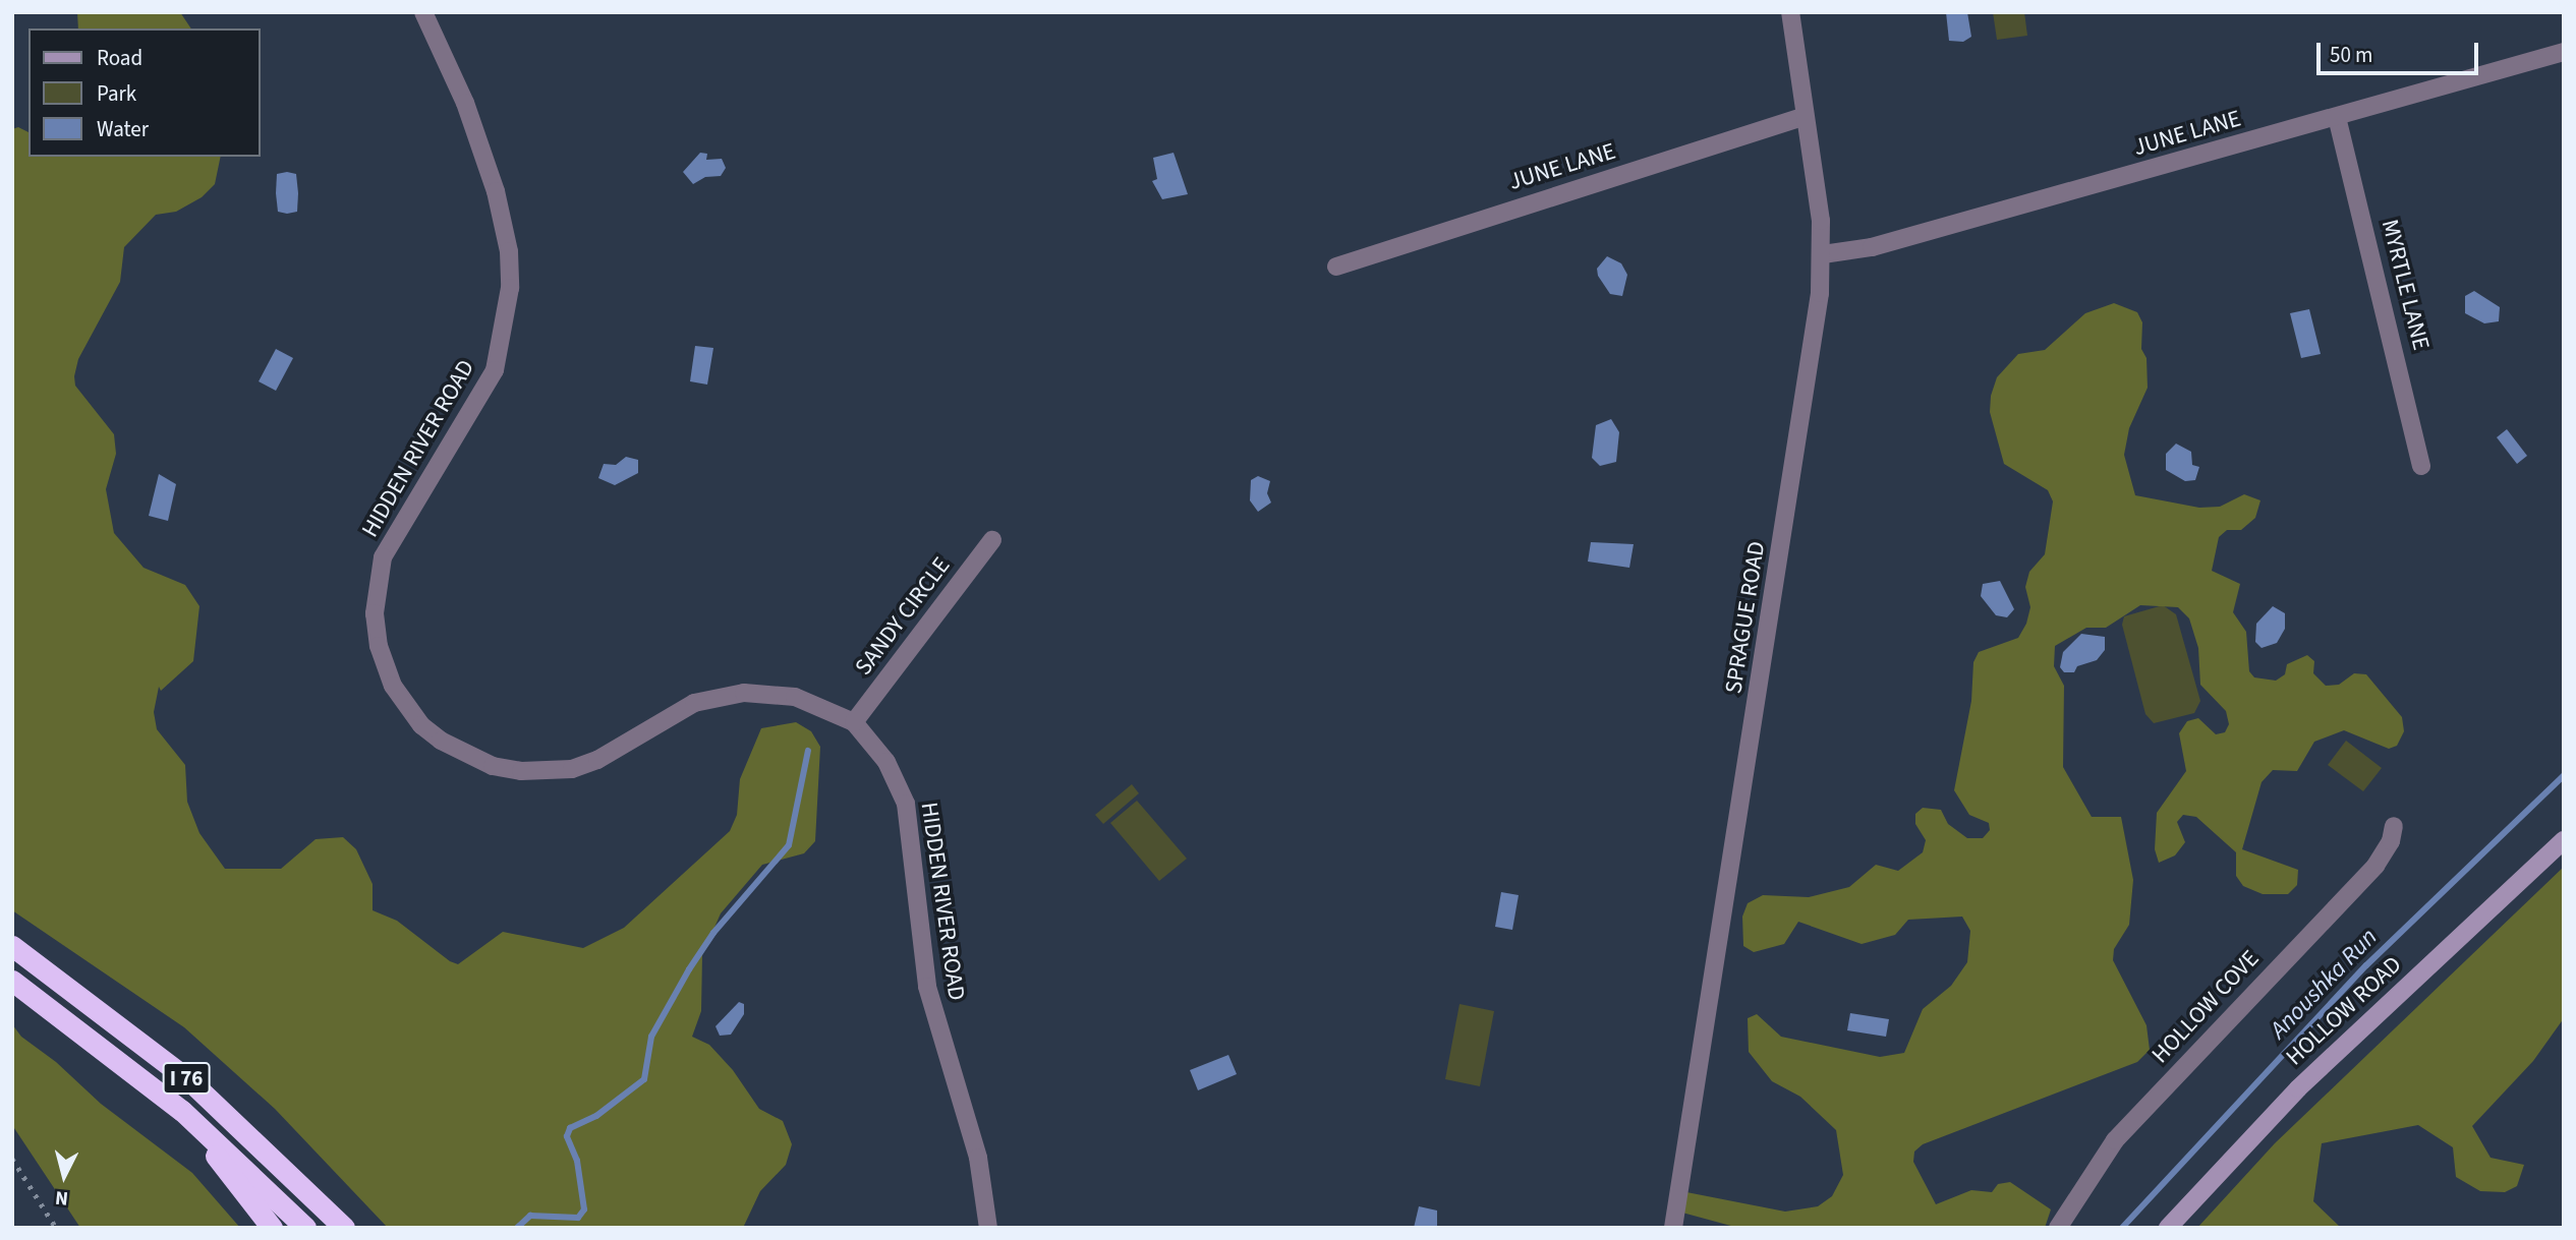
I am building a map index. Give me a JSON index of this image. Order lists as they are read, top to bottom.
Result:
{
  "streets": {
    "highway": ["I 76"],
    "main road": ["HOLLOW ROAD"],
    "street": [
      "JUNE LANE",
      "MYRTLE LANE",
      "HIDDEN RIVER ROAD",
      "SANDY CIRCLE",
      "SPRAGUE ROAD",
      "HOLLOW COVE"
    ]
  },
  "crossings": [
    ["JUNE LANE", "MYRTLE LANE"],
    ["JUNE LANE", "SPRAGUE ROAD"],
    ["HIDDEN RIVER ROAD", "SANDY CIRCLE"]
  ],
  "water": ["Anoushka Run"],
  "legend": ["Road", "Park", "Water"],
  "scale_bar": "50 m",
  "north": "bottom"
}
